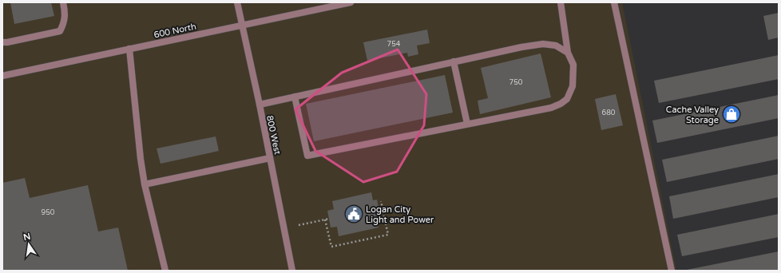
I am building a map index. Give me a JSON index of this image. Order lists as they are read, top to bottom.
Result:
{
  "streets": {
    "street": ["600 North", "800 West"]
  },
  "crossings": [
    ["600 North", "800 West"]
  ],
  "places": {
    "shop": ["Cache Valley Storage"],
    "public building": ["Logan City Light and Power"]
  },
  "house_numbers": [
    "754",
    "750",
    "680",
    "950"
  ],
  "north": "top"
}
